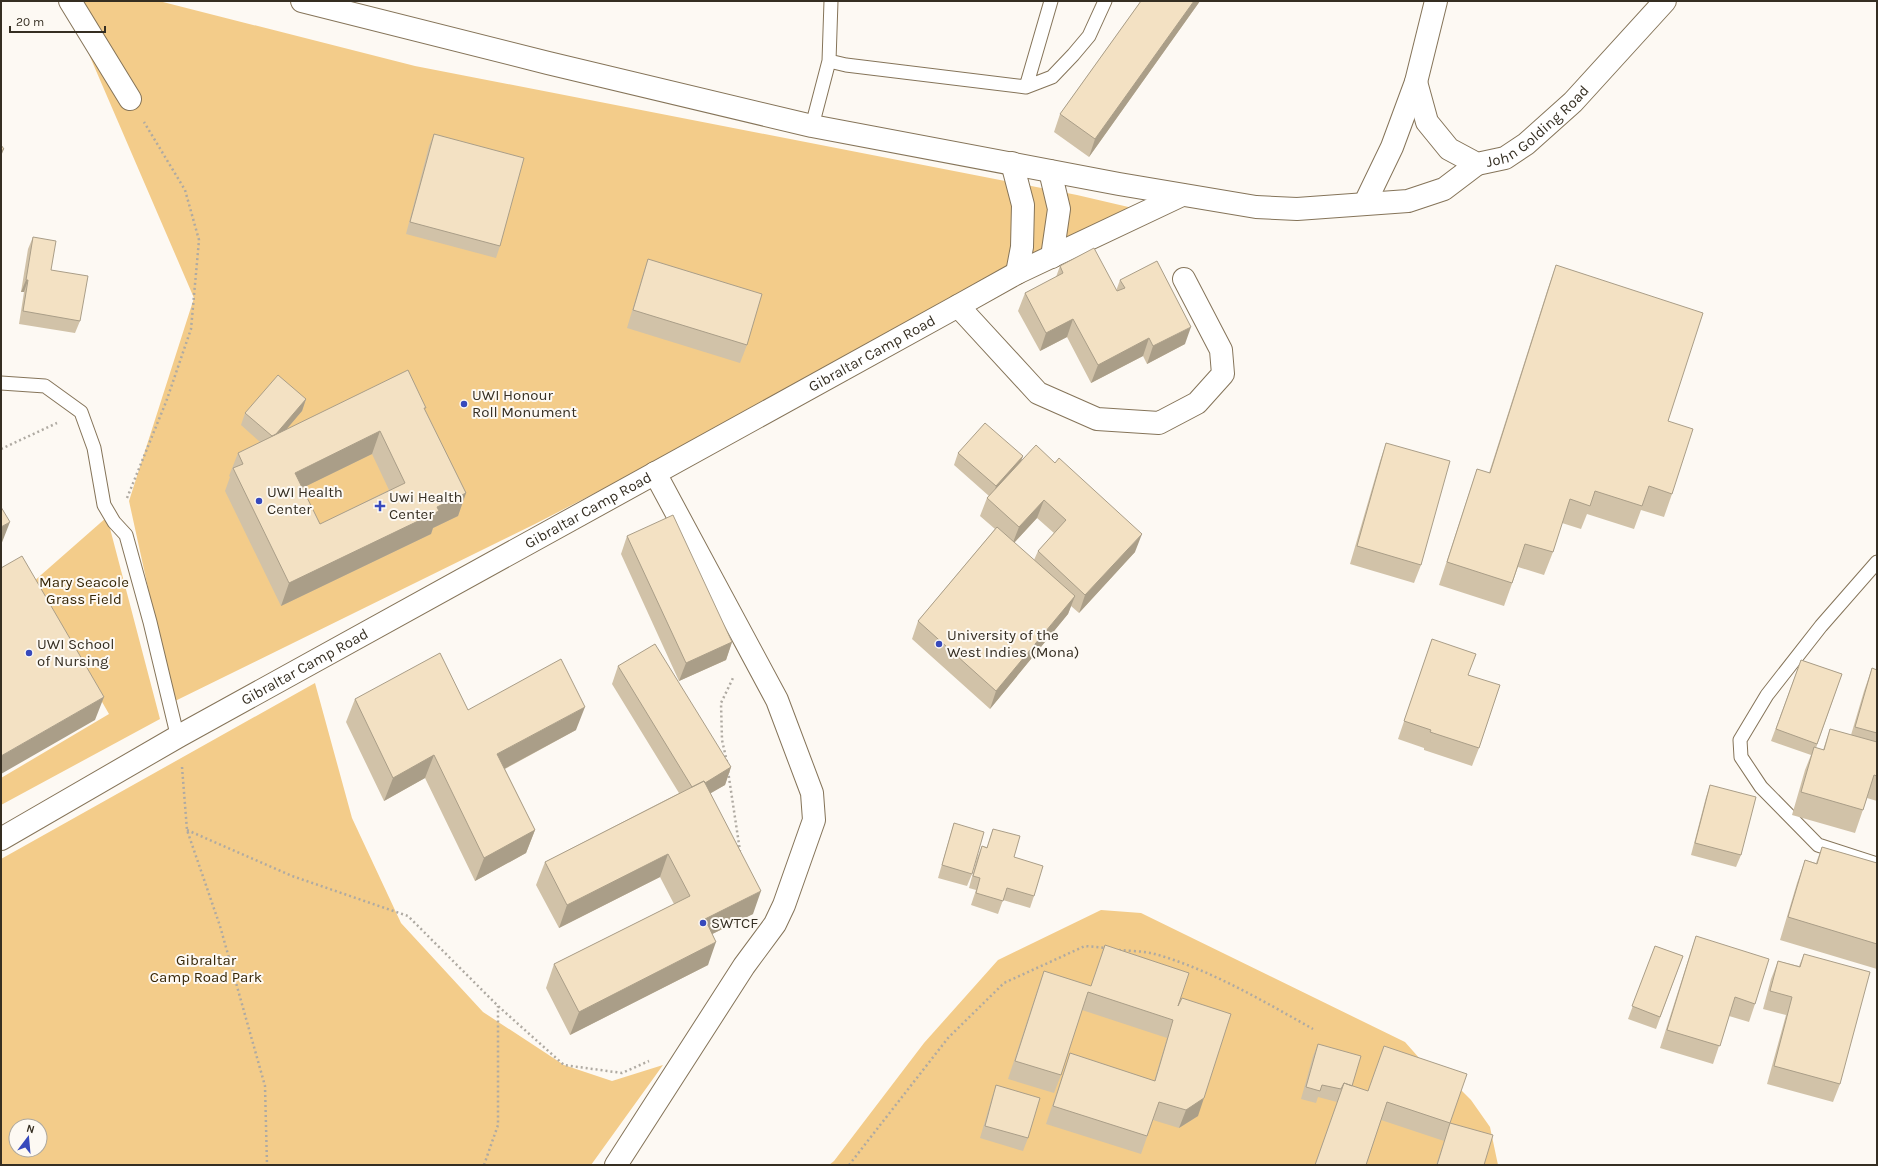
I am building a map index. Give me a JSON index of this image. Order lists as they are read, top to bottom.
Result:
{
  "streets": {
    "street": ["John Golding Road", "Gibraltar Camp Road"]
  },
  "parks": ["Mary Seacole Grass Field", "Gibraltar Camp Road Park"],
  "places": {
    "other": [
      "UWI Honour Roll Monument",
      "UWI Health Center",
      "University of the West Indies (Mona)",
      "UWI School of Nursing",
      "SWTCF"
    ],
    "health": ["Uwi Health Center"]
  },
  "scale_bar": "20 m",
  "north": "top"
}
